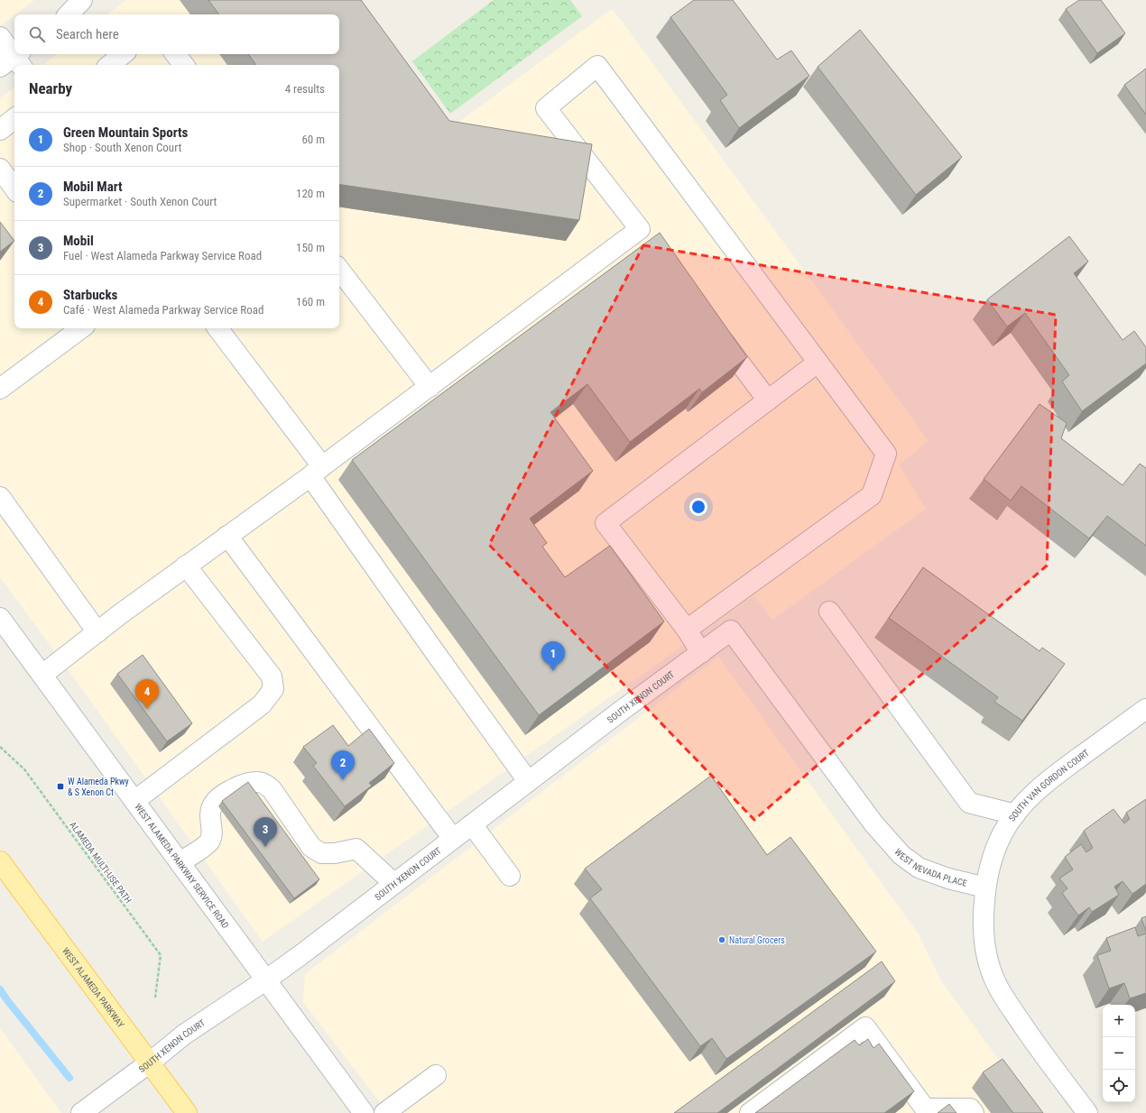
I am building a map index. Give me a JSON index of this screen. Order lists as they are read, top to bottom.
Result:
{
  "streets": {
    "main road": ["WEST ALAMEDA PARKWAY"],
    "street": [
      "SOUTH XENON COURT",
      "SOUTH VAN GORDON COURT",
      "WEST ALAMEDA PARKWAY SERVICE ROAD",
      "WEST NEVADA PLACE"
    ],
    "path": ["ALAMEDA MULTI-USE PATH"]
  },
  "crossings": [
    ["SOUTH XENON COURT", "WEST ALAMEDA PARKWAY SERVICE ROAD"],
    ["SOUTH XENON COURT", "WEST NEVADA PLACE"],
    ["SOUTH XENON COURT", "WEST ALAMEDA PARKWAY"],
    ["SOUTH VAN GORDON COURT", "WEST NEVADA PLACE"]
  ],
  "places": {
    "transit": ["W Alameda Pkwy & S Xenon Ct"],
    "other": ["Natural Grocers"]
  },
  "page": {
    "search": "Search here",
    "heading": ["Nearby", "4 results"],
    "list": [
      {
        "mark": "1",
        "name": "Green Mountain Sports",
        "note": "Shop · South Xenon Court",
        "value": "60 m"
      },
      {
        "mark": "2",
        "name": "Mobil Mart",
        "note": "Supermarket · South Xenon Court",
        "value": "120 m"
      },
      {
        "mark": "3",
        "name": "Mobil",
        "note": "Fuel · West Alameda Parkway Service Road",
        "value": "150 m"
      },
      {
        "mark": "4",
        "name": "Starbucks",
        "note": "Café · West Alameda Parkway Service Road",
        "value": "160 m"
      }
    ],
    "pins": [
      "1",
      "4",
      "2",
      "3"
    ],
    "map_buttons": ["+", "−"]
  }
}
